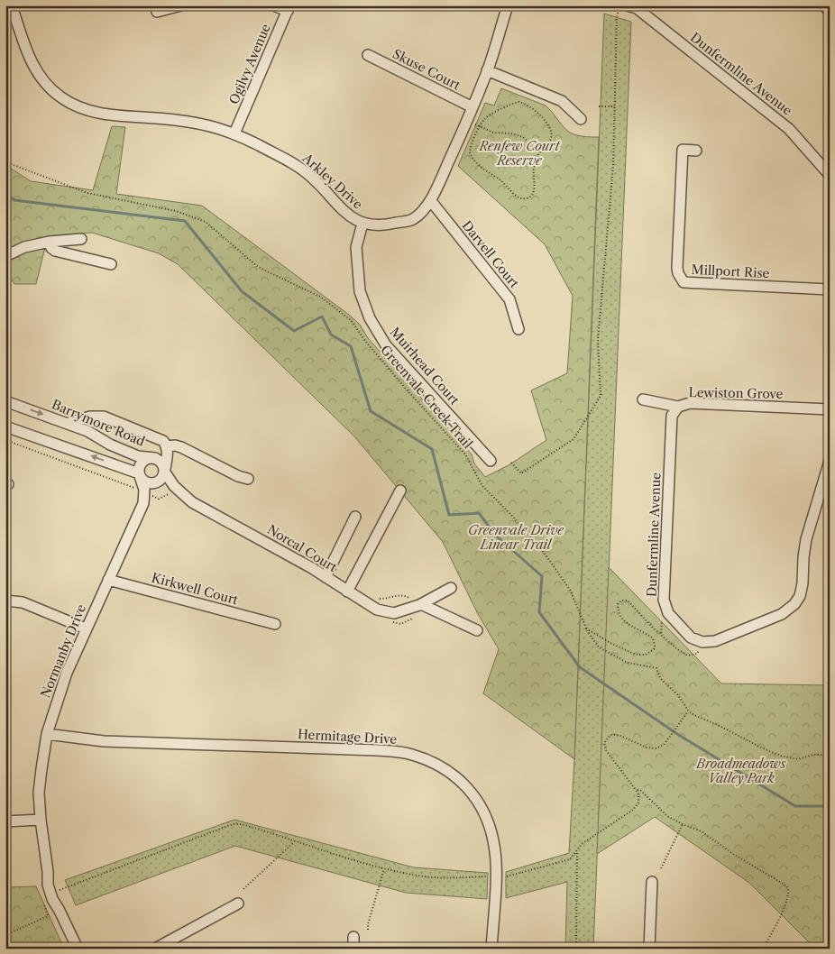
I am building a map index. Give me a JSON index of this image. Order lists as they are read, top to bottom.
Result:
{
  "streets": {
    "street": [
      "Ogilvy Avenue",
      "Skuse Court",
      "Dunfermline Avenue",
      "Arkley Drive",
      "Darvell Court",
      "Millport Rise",
      "Muirhead Court",
      "Lewiston Grove",
      "Barrymore Road",
      "Norcal Court",
      "Kirkwell Court",
      "Normanby Drive",
      "Hermitage Drive"
    ],
    "path": ["Greenvale Creek Trail"]
  },
  "crossings": [
    ["Ogilvy Avenue", "Arkley Drive"],
    ["Skuse Court", "Arkley Drive"],
    ["Dunfermline Avenue", "Lewiston Grove"],
    ["Arkley Drive", "Darvell Court"],
    ["Arkley Drive", "Muirhead Court"],
    ["Barrymore Road", "Norcal Court"],
    ["Barrymore Road", "Normanby Drive"],
    ["Norcal Court", "Normanby Drive"],
    ["Kirkwell Court", "Normanby Drive"],
    ["Normanby Drive", "Hermitage Drive"]
  ],
  "parks": ["Renfew Court Reserve", "Greenvale Drive Linear Trail", "Broadmeadows Valley Park"]
}
